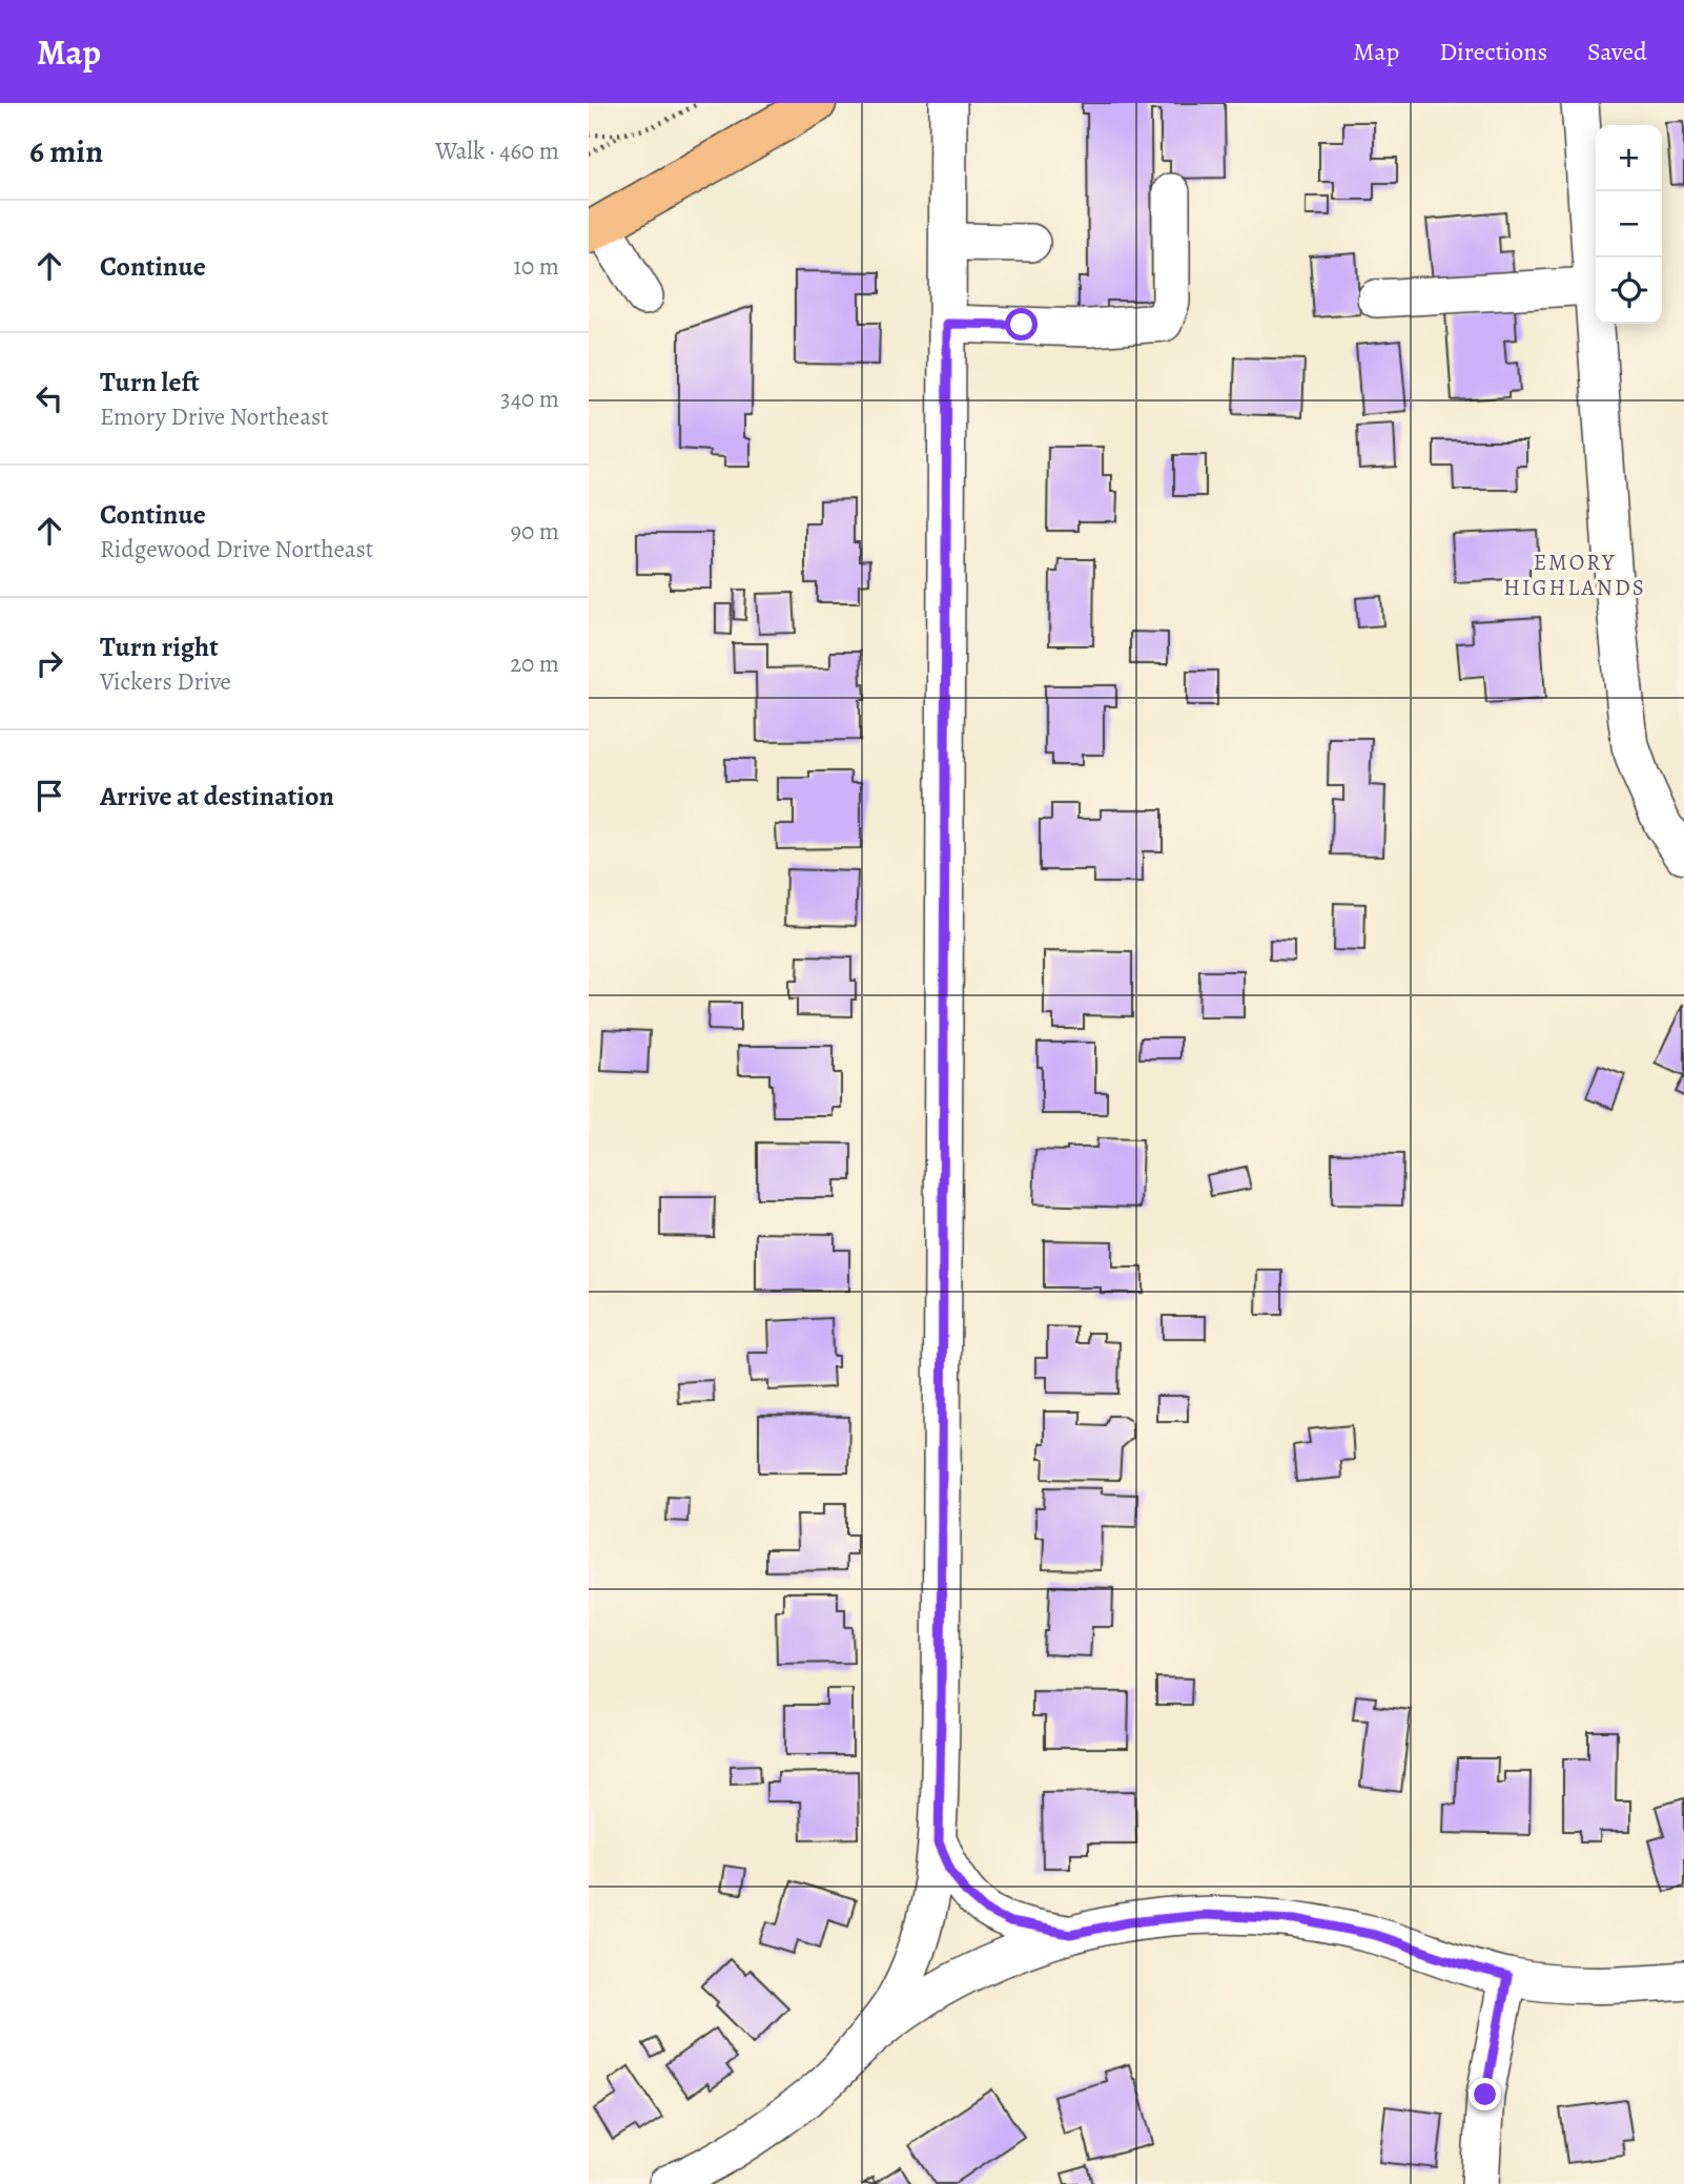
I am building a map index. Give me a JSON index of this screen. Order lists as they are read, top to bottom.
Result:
{
  "districts": ["EMORY HIGHLANDS"],
  "page": {
    "header": "Map",
    "nav": ["Map", "Directions", "Saved"],
    "heading": ["6 min", "Walk · 460 m"],
    "map_buttons": ["+", "−"],
    "list": [
      ["Continue", "10 m"],
      ["Turn left", "Emory Drive Northeast", "340 m"],
      ["Continue", "Ridgewood Drive Northeast", "90 m"],
      ["Turn right", "Vickers Drive", "20 m"],
      "Arrive at destination"
    ]
  }
}
